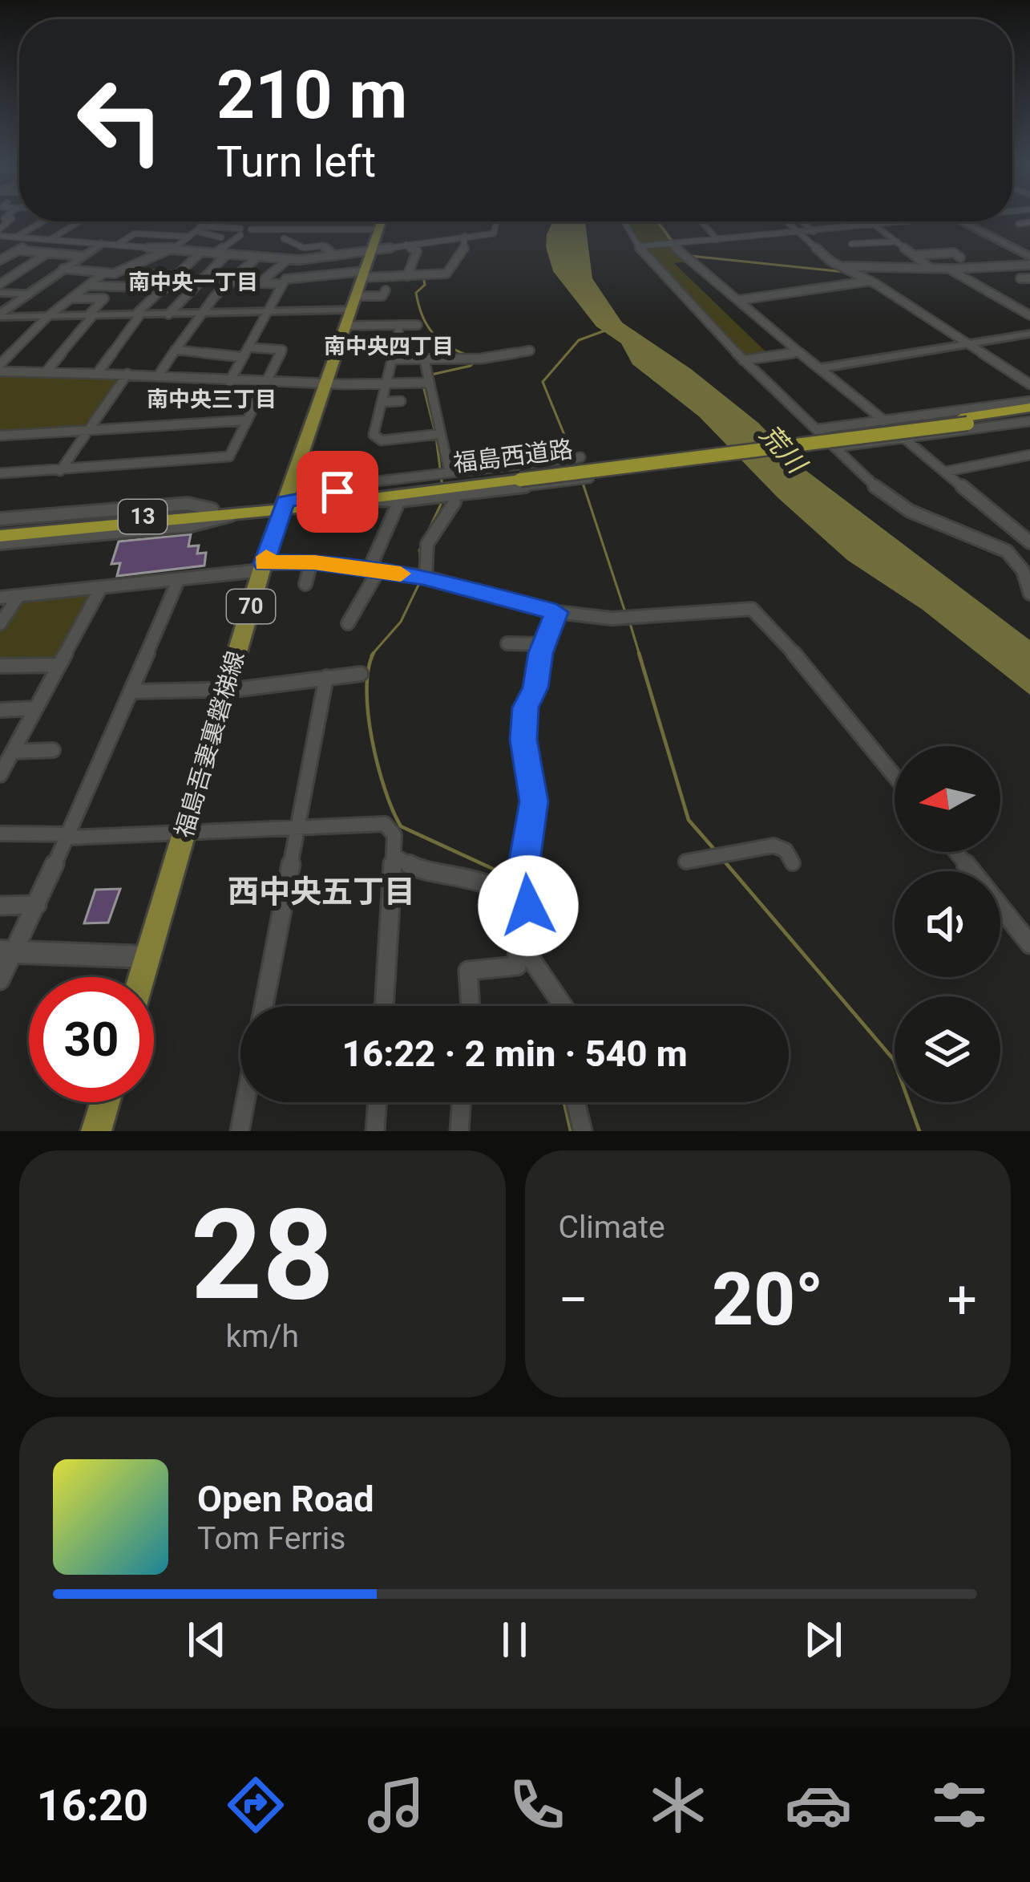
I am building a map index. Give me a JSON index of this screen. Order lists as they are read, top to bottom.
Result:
{
  "streets": {
    "highway": ["福島西道路", "13"],
    "main road": ["70", "福島吾妻裏磐梯線"]
  },
  "crossings": [
    ["福島西道路", "福島吾妻裏磐梯線"]
  ],
  "districts": [
    "南中央一丁目",
    "南中央四丁目",
    "南中央三丁目",
    "西中央五丁目"
  ],
  "water": ["荒川"],
  "north": "left",
  "page": {
    "turn": ["210 m", "Turn left"],
    "limit": "30",
    "trip": "16:22 · 2 min · 540 m",
    "tile": [
      ["28", "km/h"],
      "Climate"
    ],
    "heat": ["−", "20°", "+"],
    "song": ["Open Road", "Tom Ferris"],
    "tabs": "16:20"
  }
}
